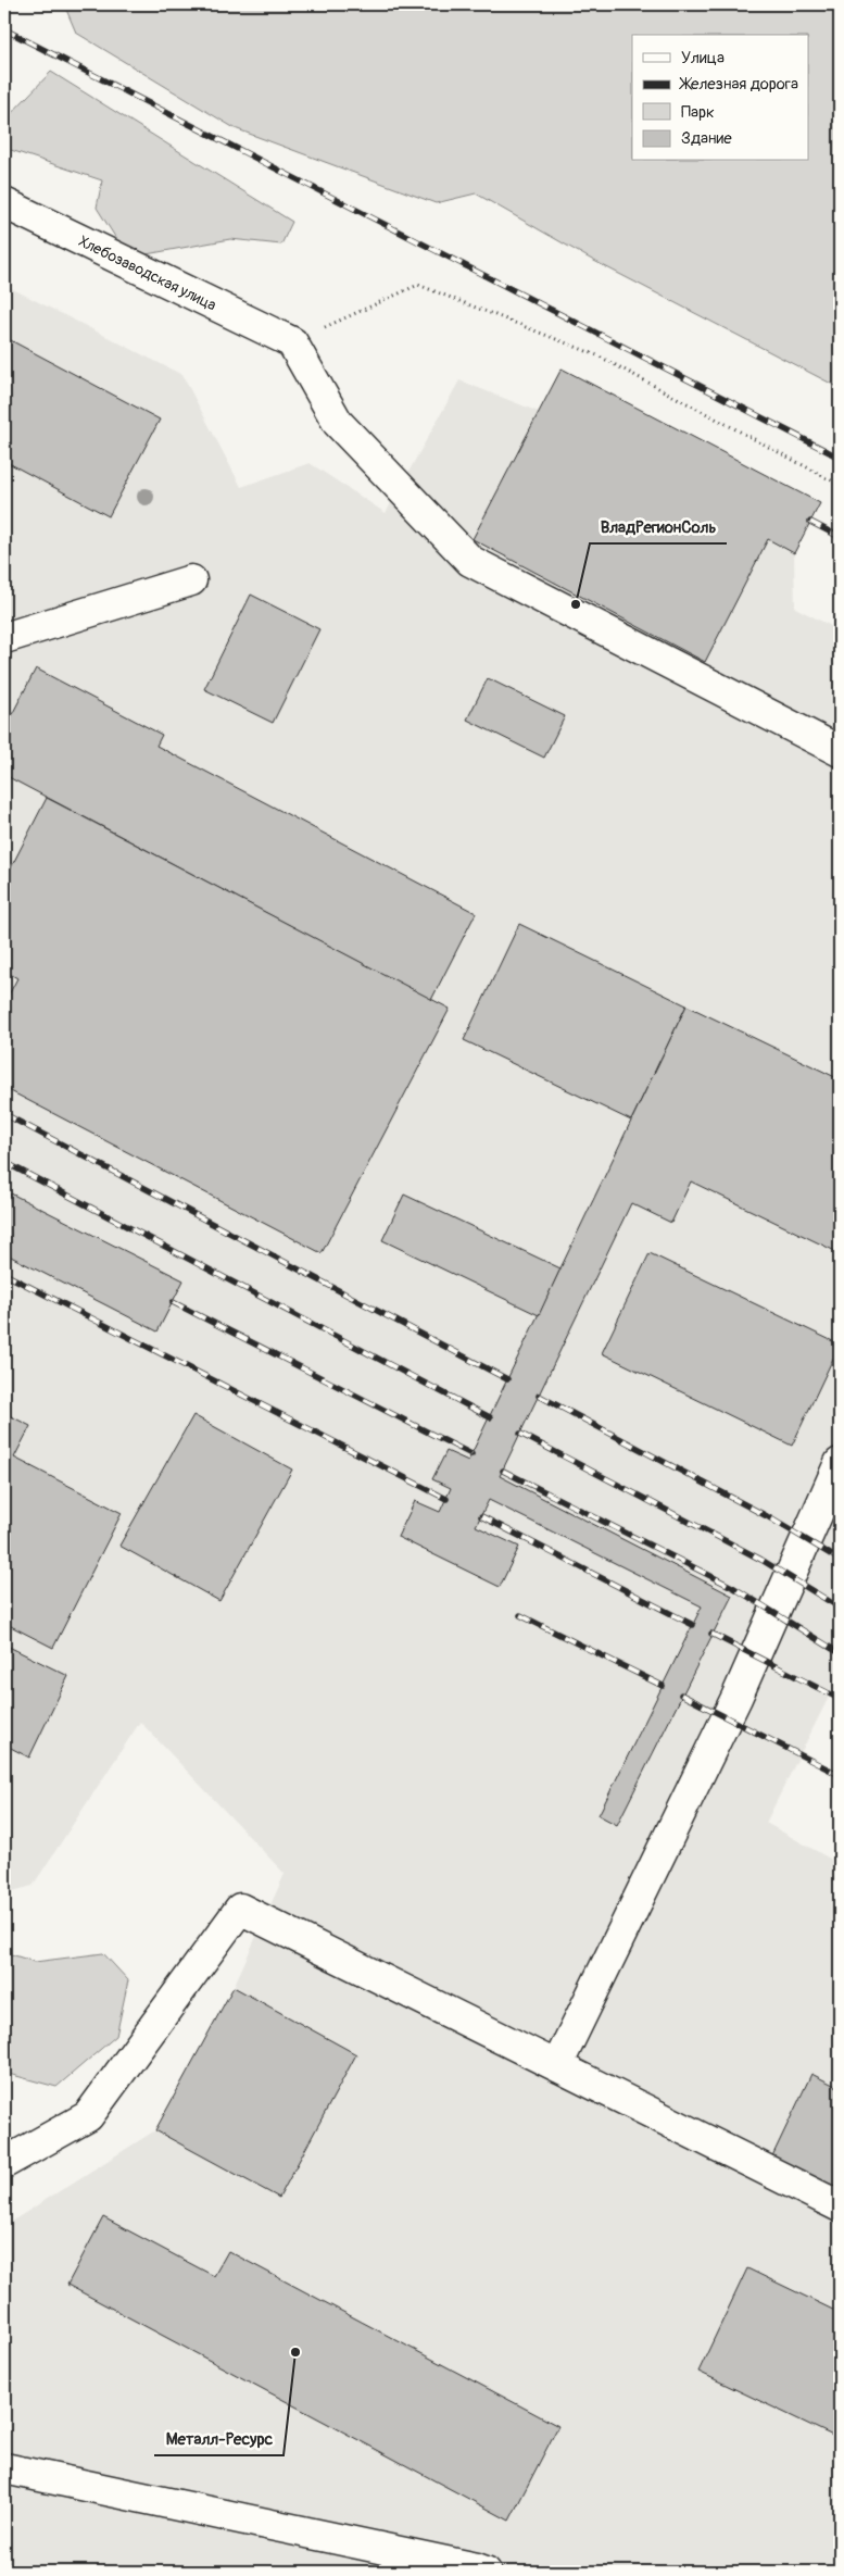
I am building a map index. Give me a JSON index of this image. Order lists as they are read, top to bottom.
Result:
{
  "streets": {
    "street": ["Хлебозаводская улица"]
  },
  "places": ["ВладРегионСоль", "Металл-Ресурс"],
  "legend": [
    "Улица",
    "Железная дорога",
    "Парк",
    "Здание"
  ]
}
